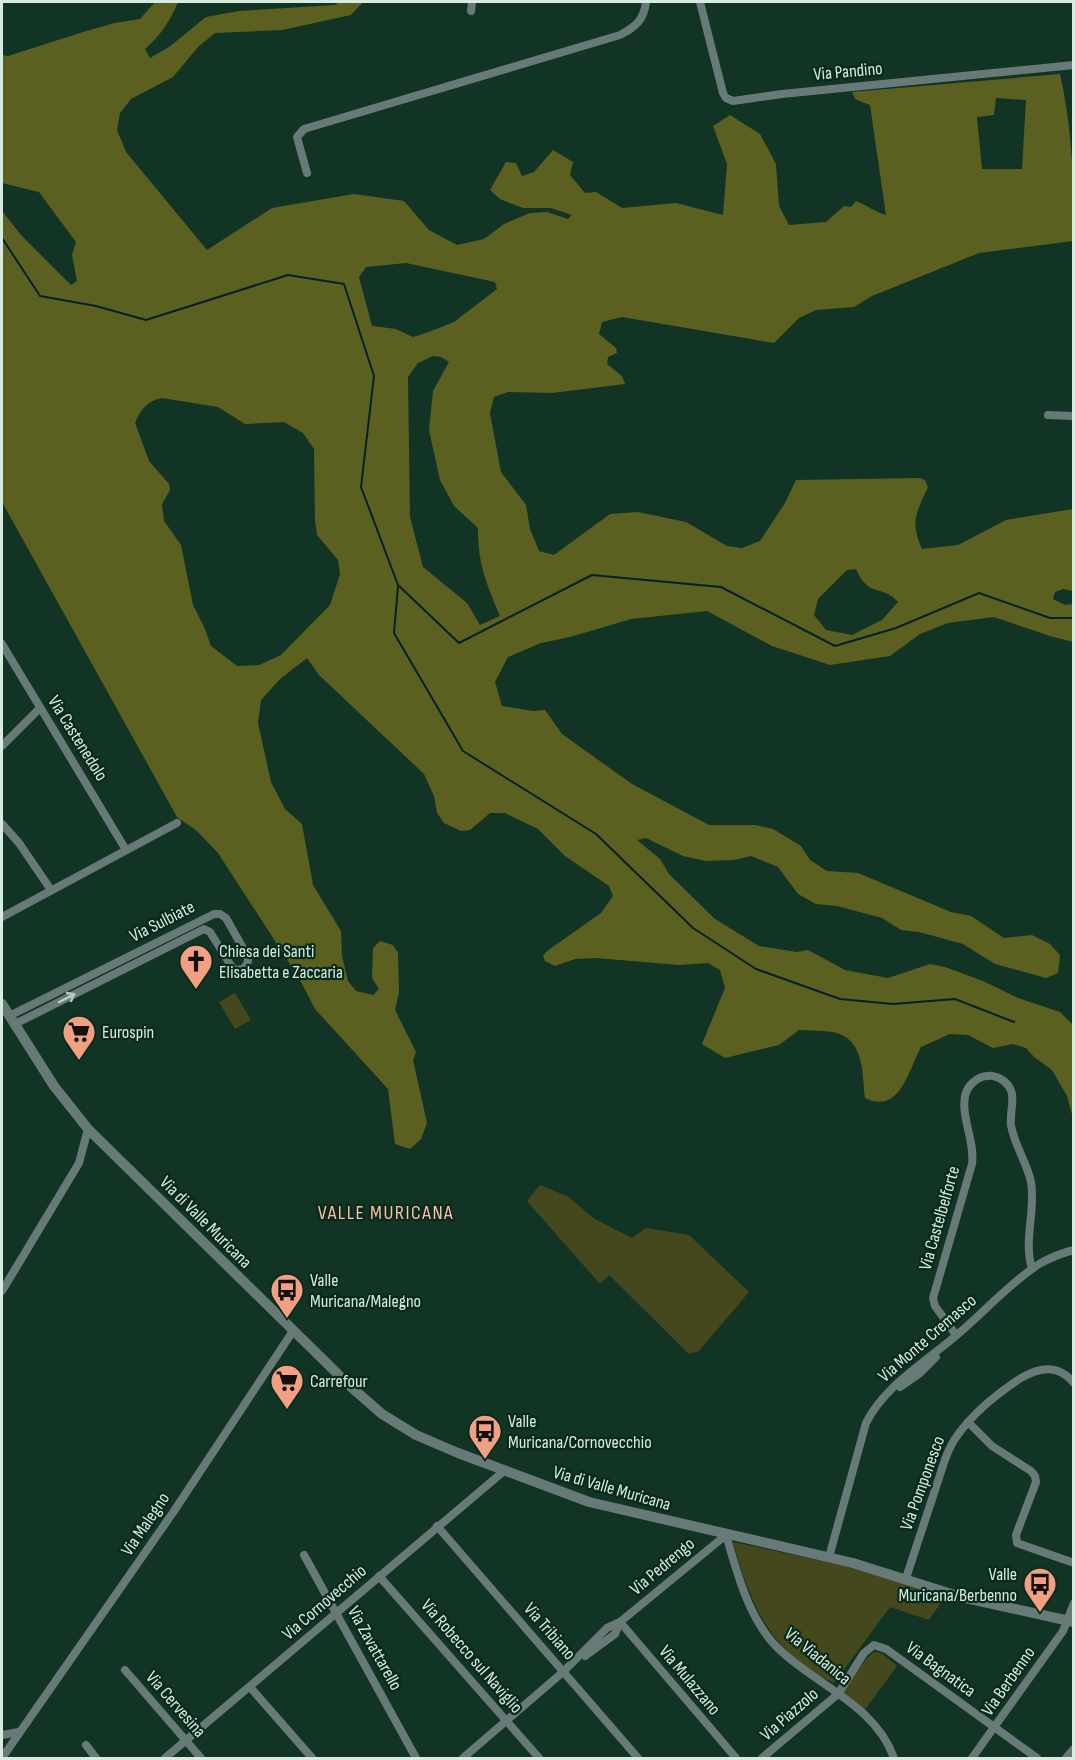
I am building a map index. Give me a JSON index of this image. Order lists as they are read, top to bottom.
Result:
{
  "streets": {
    "street": [
      "Via Pandino",
      "Via Castenedolo",
      "Via Sulbiate",
      "Via Castelbelforte",
      "Via di Valle Muricana",
      "Via Monte Cremasco",
      "Via Pomponesco",
      "Via Malegno",
      "Via Pedrengo",
      "Via Cornovecchio",
      "Via Tribiano",
      "Via Zavattarello",
      "Via Robecco sul Naviglio",
      "Via Viadanica",
      "Via Bagnatica",
      "Via Mulazzano",
      "Via Berbenno",
      "Via Cervesina",
      "Via Piazzolo"
    ]
  },
  "crossings": [
    ["Via Sulbiate", "Via di Valle Muricana"],
    ["Via Castelbelforte", "Via Monte Cremasco"],
    ["Via di Valle Muricana", "Via Monte Cremasco"],
    ["Via di Valle Muricana", "Via Pomponesco"],
    ["Via di Valle Muricana", "Via Malegno"],
    ["Via di Valle Muricana", "Via Pedrengo"],
    ["Via di Valle Muricana", "Via Cornovecchio"],
    ["Via di Valle Muricana", "Via Viadanica"],
    ["Via di Valle Muricana", "Via Berbenno"],
    ["Via Pedrengo", "Via Tribiano"],
    ["Via Pedrengo", "Via Robecco sul Naviglio"],
    ["Via Pedrengo", "Via Viadanica"],
    ["Via Pedrengo", "Via Mulazzano"],
    ["Via Cornovecchio", "Via Tribiano"],
    ["Via Cornovecchio", "Via Zavattarello"],
    ["Via Cornovecchio", "Via Robecco sul Naviglio"],
    ["Via Cornovecchio", "Via Cervesina"],
    ["Via Viadanica", "Via Bagnatica"],
    ["Via Viadanica", "Via Piazzolo"],
    ["Via Bagnatica", "Via Berbenno"],
    ["Via Bagnatica", "Via Piazzolo"]
  ],
  "districts": ["VALLE MURICANA"],
  "places": {
    "church": ["Chiesa dei Santi Elisabetta e Zaccaria"],
    "supermarket": ["Eurospin", "Carrefour"],
    "bus stop": ["Valle Muricana/Malegno", "Valle Muricana/Cornovecchio", "Valle Muricana/Berbenno"]
  }
}
